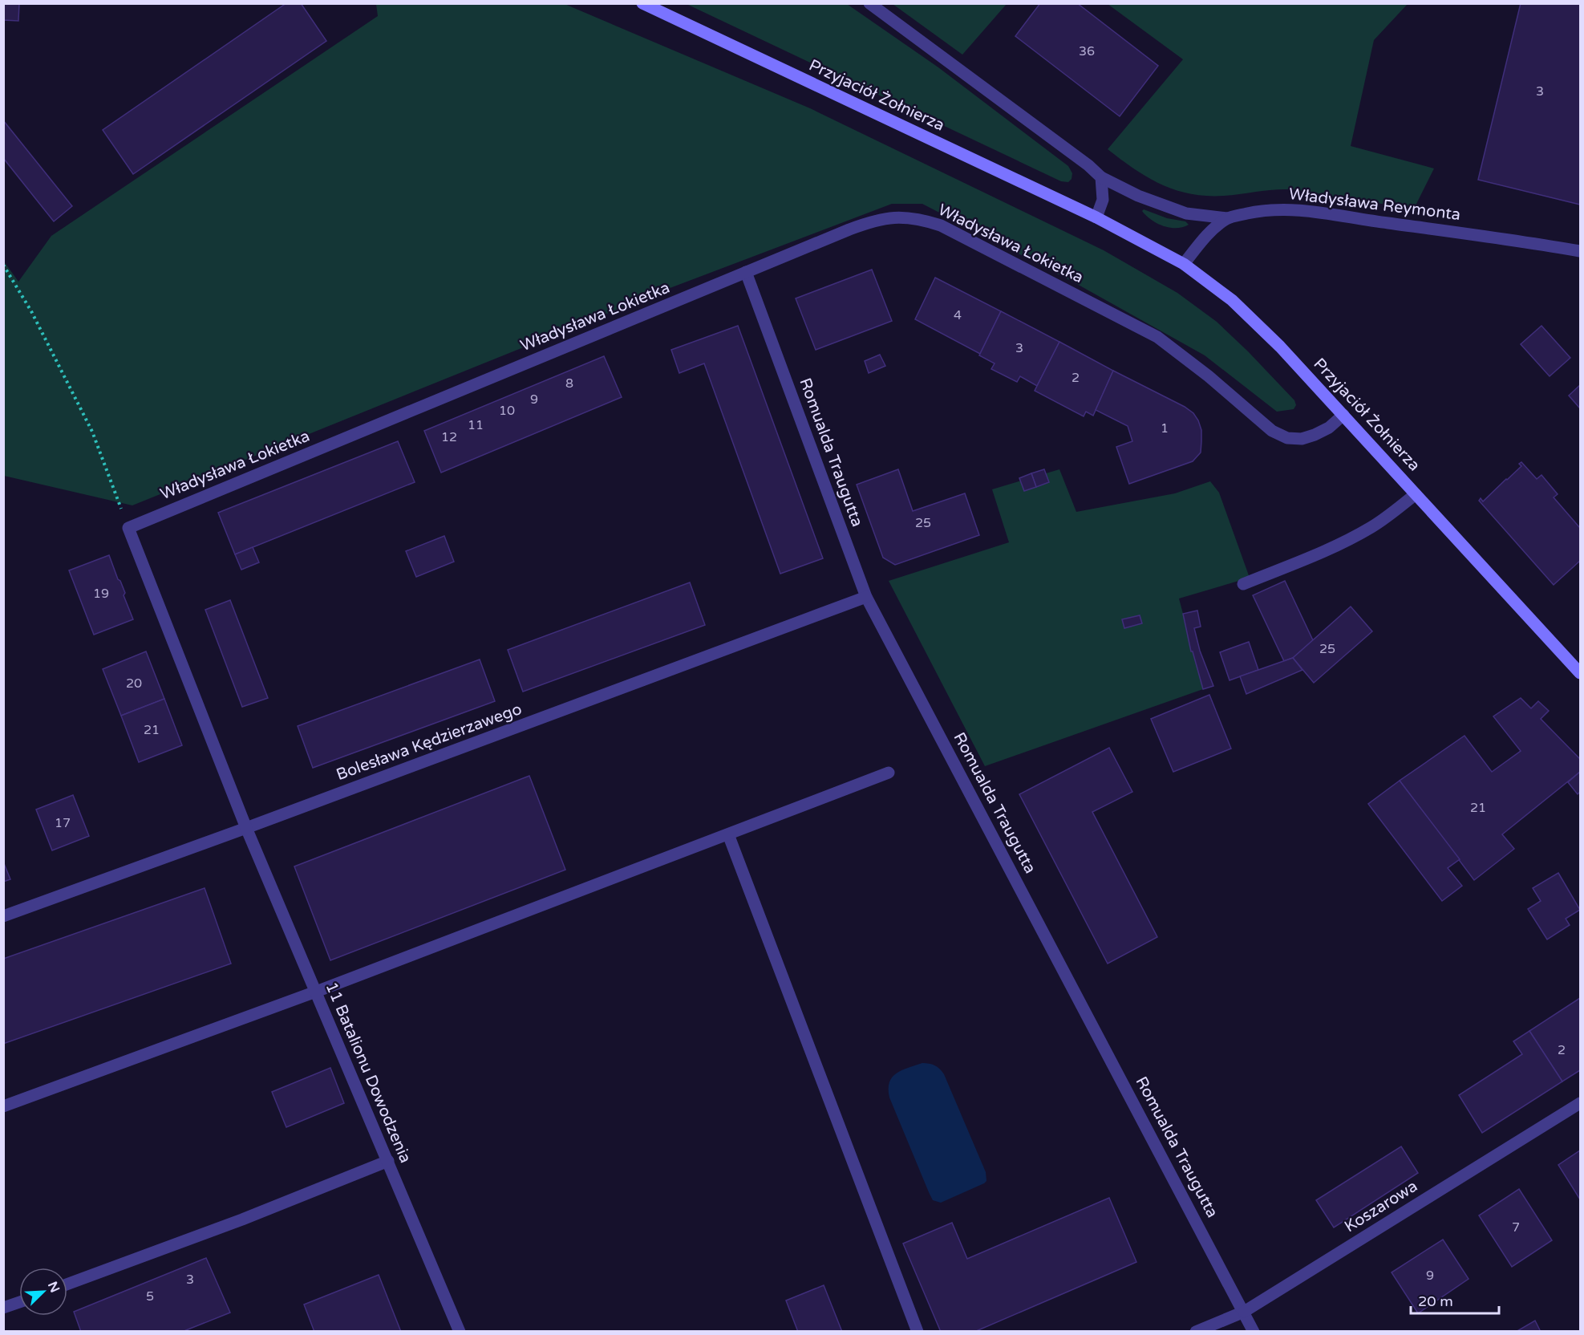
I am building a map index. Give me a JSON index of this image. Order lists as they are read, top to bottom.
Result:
{
  "streets": {
    "main road": ["Przyjaciół Żołnierza"],
    "street": [
      "Władysława Reymonta",
      "Władysława Łokietka",
      "Romualda Traugutta",
      "Bolesława Kędzierzawego",
      "11 Batalionu Dowodzenia",
      "Koszarowa"
    ]
  },
  "crossings": [
    ["Przyjaciół Żołnierza", "Władysława Reymonta"],
    ["Przyjaciół Żołnierza", "Władysława Łokietka"],
    ["Władysława Łokietka", "Romualda Traugutta"],
    ["Romualda Traugutta", "Bolesława Kędzierzawego"],
    ["Romualda Traugutta", "Koszarowa"],
    ["Bolesława Kędzierzawego", "11 Batalionu Dowodzenia"]
  ],
  "house_numbers": [
    "36",
    "3",
    "4",
    "3",
    "2",
    "8",
    "9",
    "10",
    "11",
    "1",
    "12",
    "25",
    "19",
    "25",
    "20",
    "21",
    "21",
    "17",
    "2",
    "7",
    "9",
    "3",
    "5"
  ],
  "scale_bar": "20 m",
  "north": "top right"
}
